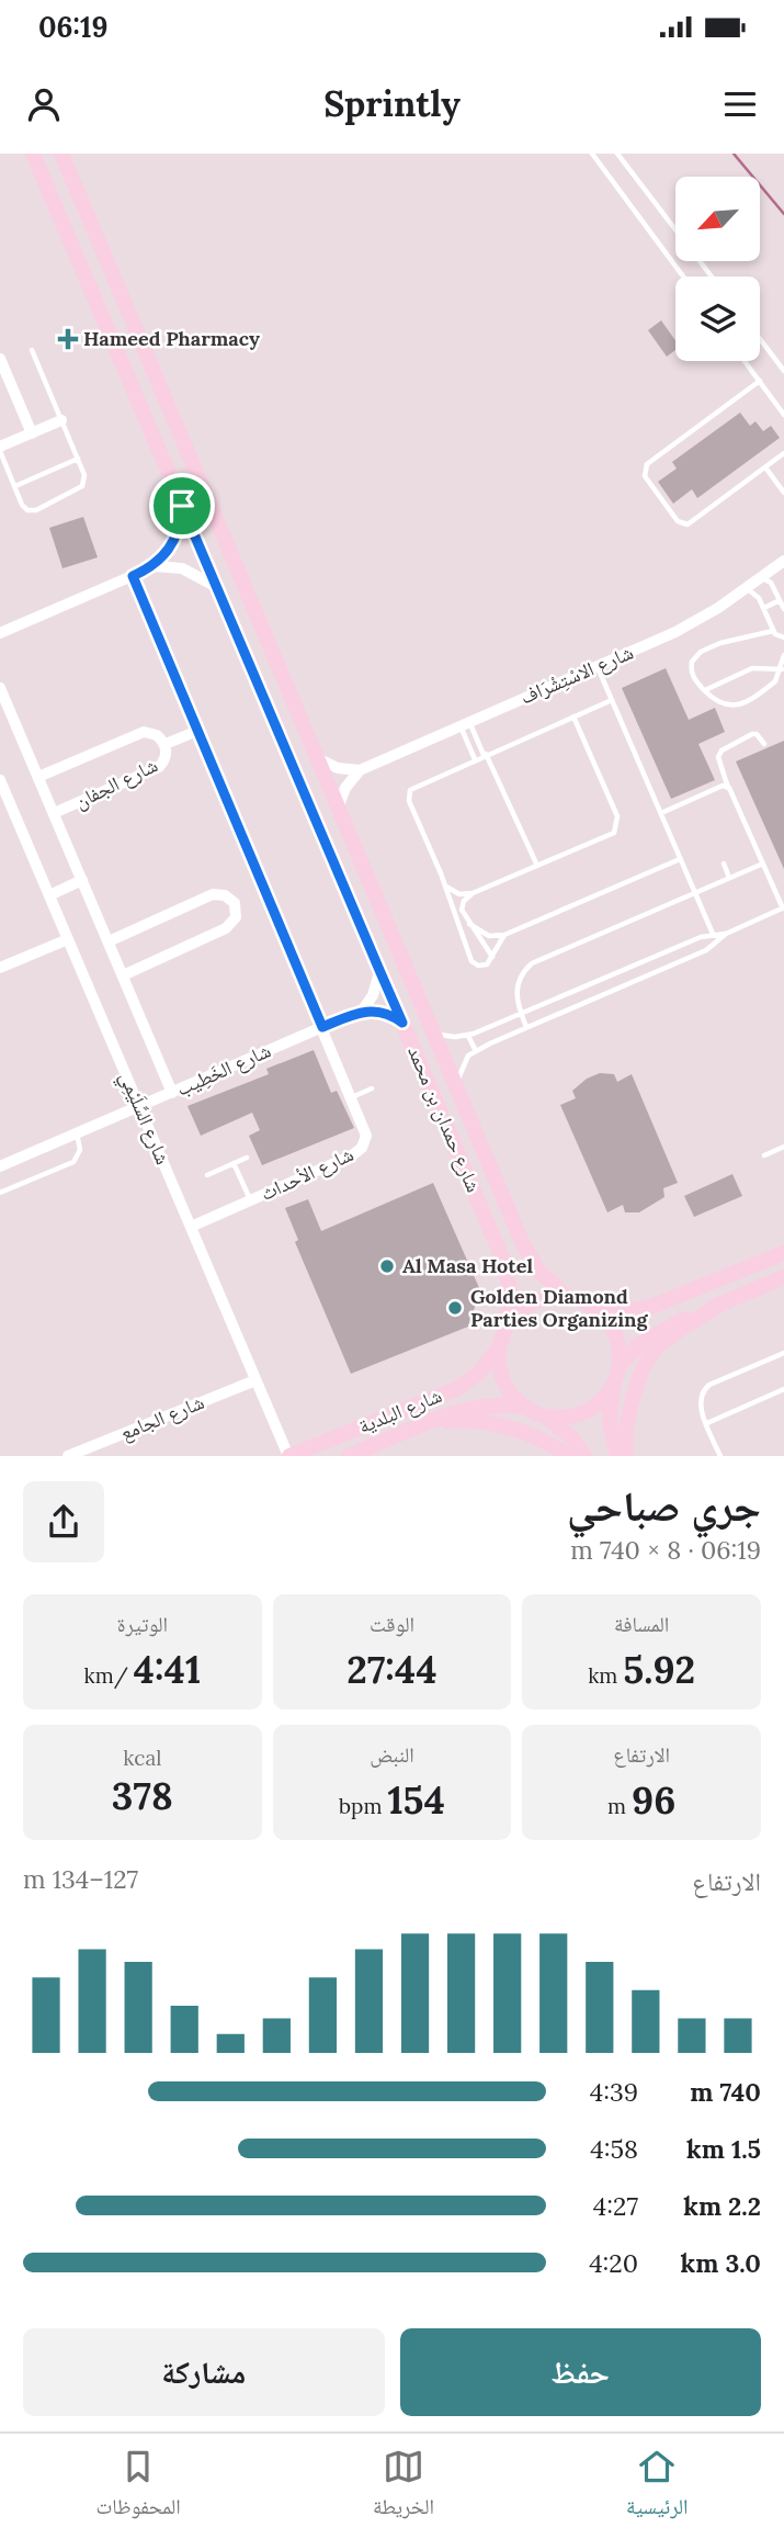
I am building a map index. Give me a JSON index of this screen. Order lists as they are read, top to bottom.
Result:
{
  "streets": {
    "main road": ["شارع حمدان بن محمد", "شارع البلدية"],
    "street": [
      "شارع الاسْتِشْرَاف",
      "شارع الجفان",
      "شارع الخَطِيب",
      "شارع السِّلَيْمِي",
      "شارع الأحداث",
      "شارع الجامع"
    ]
  },
  "crossings": [
    ["شارع الجفان", "شارع السِّلَيْمِي"],
    ["شارع الجفان", "شارع الأحداث"],
    ["شارع الخَطِيب", "شارع السِّلَيْمِي"],
    ["شارع الخَطِيب", "شارع الأحداث"],
    ["شارع السِّلَيْمِي", "شارع الأحداث"],
    ["شارع السِّلَيْمِي", "شارع البلدية"],
    ["شارع السِّلَيْمِي", "شارع الجامع"],
    ["شارع حمدان بن محمد", "شارع البلدية"]
  ],
  "places": {
    "health": ["Hameed Pharmacy"],
    "other": ["Al Masa Hotel", "Golden Diamond Parties Organizing"]
  },
  "north": "bottom left",
  "page": {
    "status": "06:19",
    "header": "Sprintly",
    "heading": ["جري صباحي", "06:19 · 8 × 740 m"],
    "stats": [
      ["المسافة", "5.92 km"],
      ["الوقت", "27:44"],
      ["الوتيرة", "4:41 /km"],
      ["الارتفاع", "96 m"],
      ["النبض", "154 bpm"],
      ["kcal", "378"]
    ],
    "chart": ["الارتفاع", "127–134 m"],
    "list": [
      {
        "name": "740 m",
        "note": "4:39"
      },
      {
        "name": "1.5 km",
        "note": "4:58"
      },
      {
        "name": "2.2 km",
        "note": "4:27"
      },
      {
        "name": "3.0 km",
        "note": "4:20"
      }
    ],
    "buttons": ["حفظ", "مشاركة"],
    "tabs": ["الرئيسية", "الخريطة", "المحفوظات"]
  }
}
